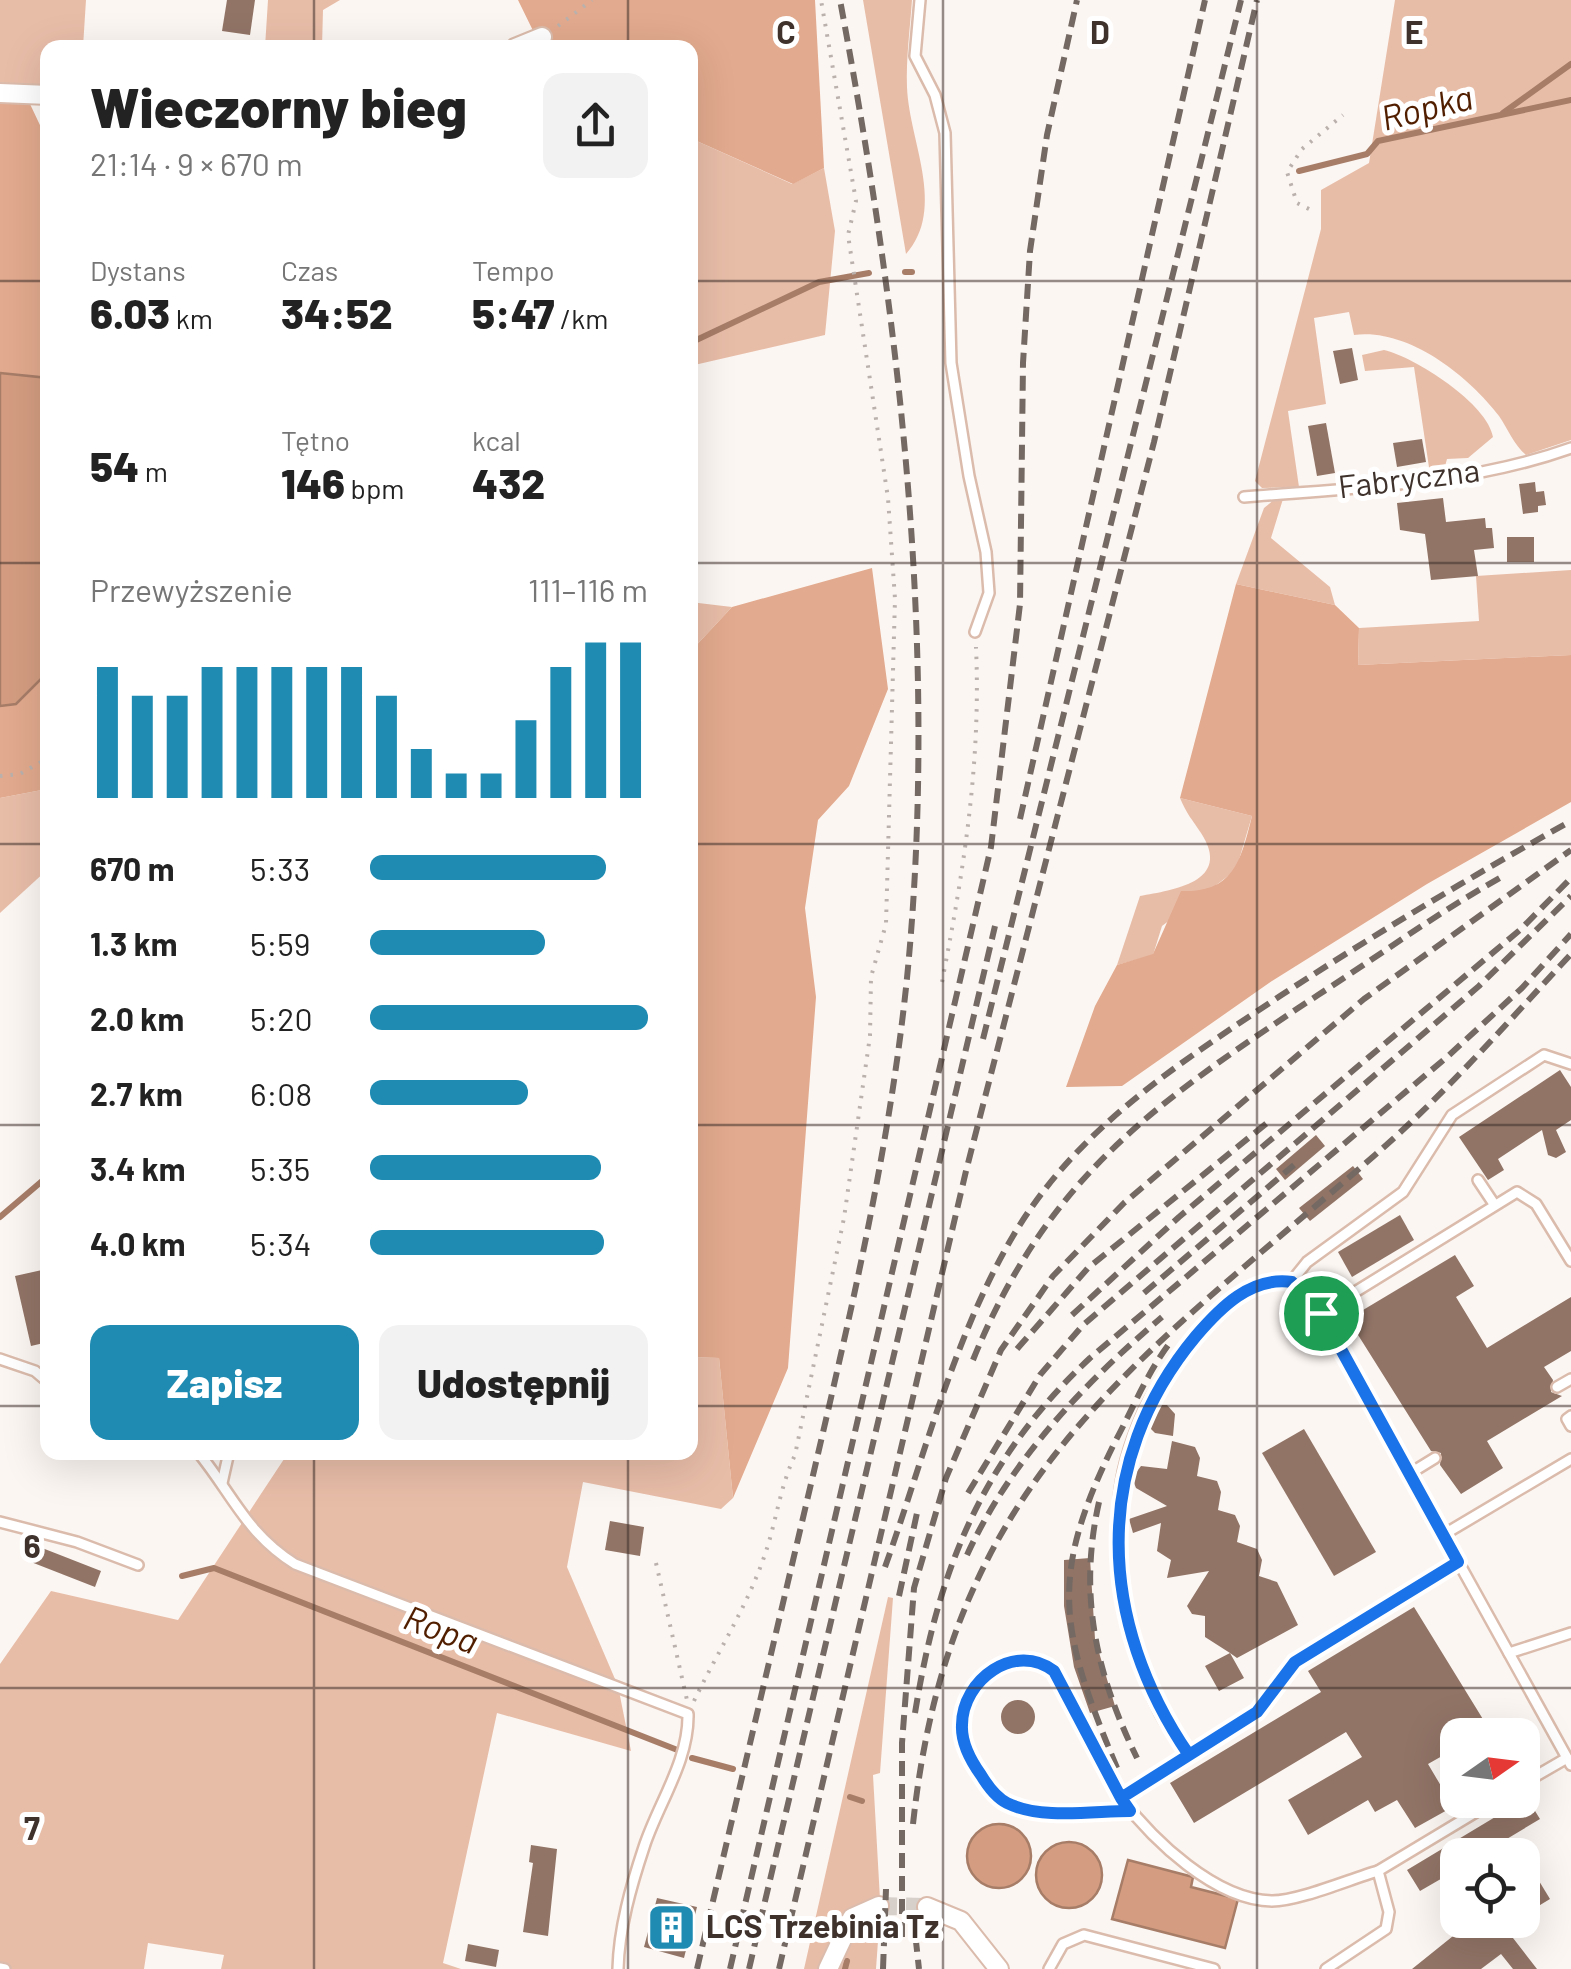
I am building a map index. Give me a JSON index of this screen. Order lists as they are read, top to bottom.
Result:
{
  "streets": {
    "lane": ["Fabryczna"]
  },
  "water": ["Ropka", "Ropa"],
  "places": {
    "building": ["LCS Trzebinia Tz"]
  },
  "north": "right",
  "page": {
    "heading": ["Wieczorny bieg", "21:14 · 9 × 670 m"],
    "stats": [
      ["Dystans", "6.03 km"],
      ["Czas", "34:52"],
      ["Tempo", "5:47 /km"],
      ["54 m"],
      ["Tętno", "146 bpm"],
      ["kcal", "432"]
    ],
    "chart": ["Przewyższenie", "111–116 m"],
    "list": [
      {
        "name": "670 m",
        "note": "5:33"
      },
      {
        "name": "1.3 km",
        "note": "5:59"
      },
      {
        "name": "2.0 km",
        "note": "5:20"
      },
      {
        "name": "2.7 km",
        "note": "6:08"
      },
      {
        "name": "3.4 km",
        "note": "5:35"
      },
      {
        "name": "4.0 km",
        "note": "5:34"
      }
    ],
    "buttons": ["Zapisz", "Udostępnij"]
  },
  "grid": {
    "columns": ["C", "D", "E"],
    "rows": ["6", "7"]
  }
}
